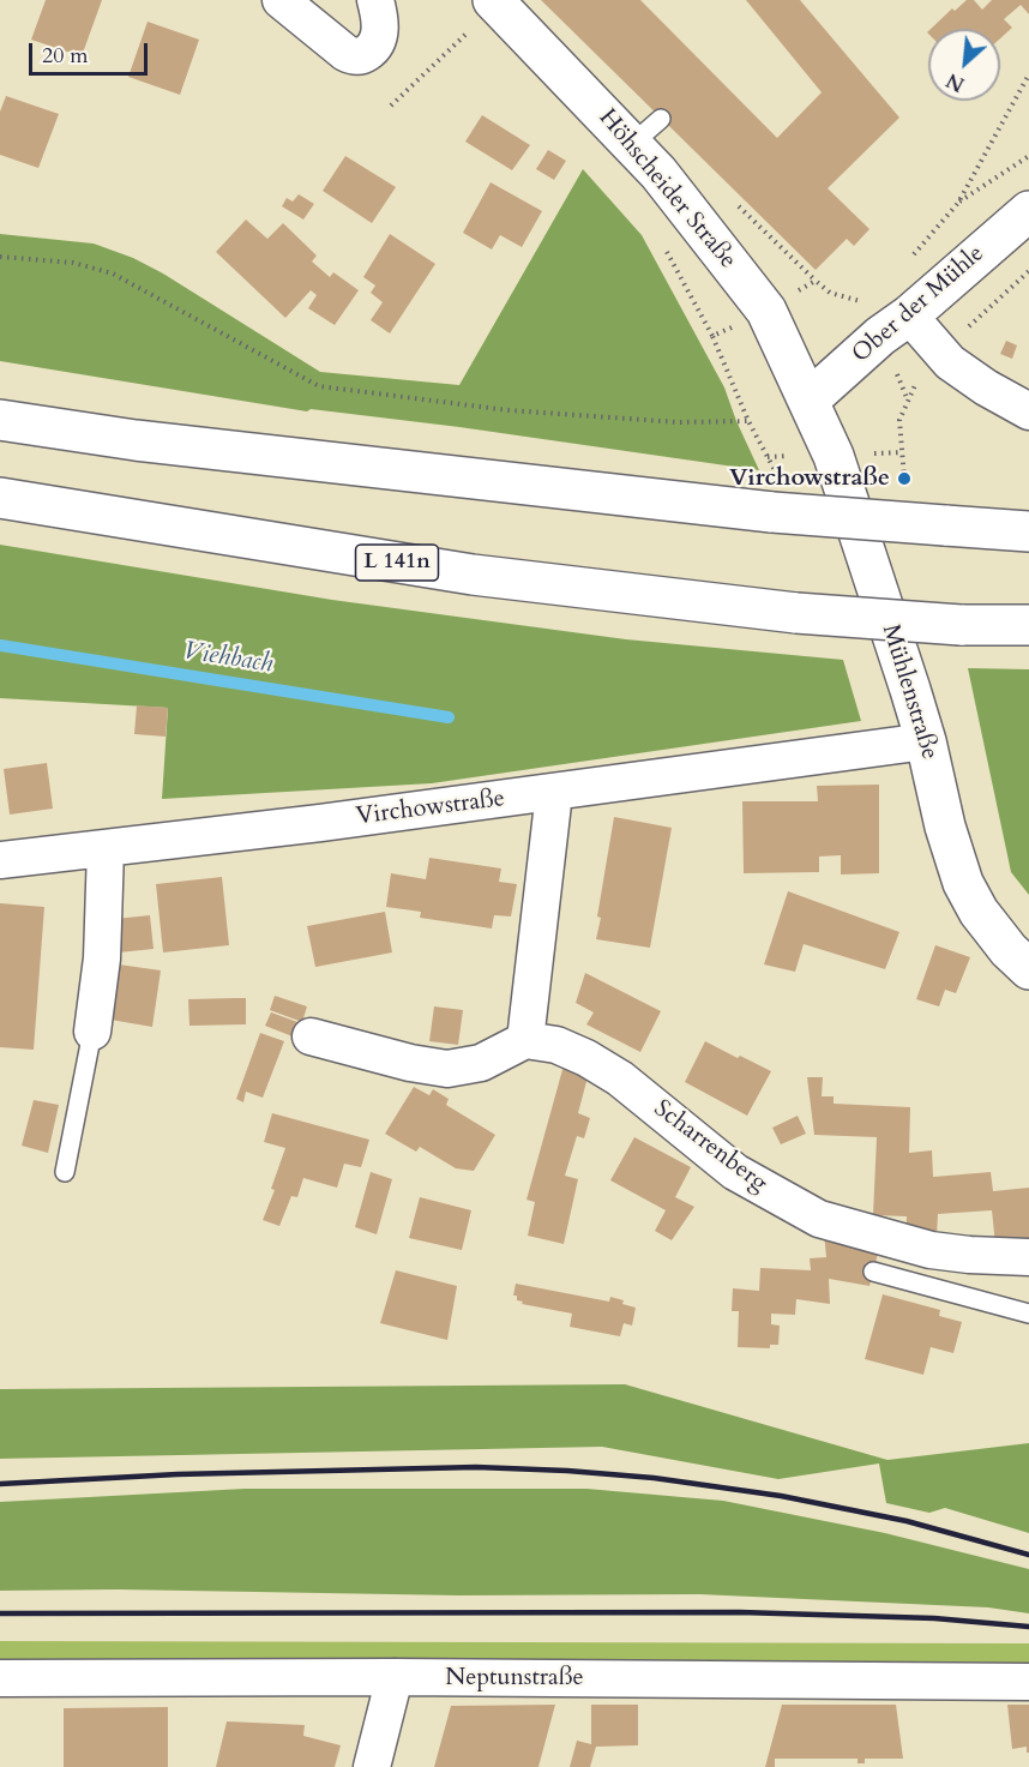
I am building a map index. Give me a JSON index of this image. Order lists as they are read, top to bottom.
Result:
{
  "streets": {
    "main road": [
      "Höhscheider Straße",
      "Ober der Mühle",
      "L 141n",
      "Mühlenstraße"
    ],
    "street": ["Virchowstraße", "Scharrenberg", "Neptunstraße"]
  },
  "crossings": [
    ["Höhscheider Straße", "Ober der Mühle"],
    ["Höhscheider Straße", "Mühlenstraße"],
    ["Ober der Mühle", "Mühlenstraße"],
    ["Mühlenstraße", "Virchowstraße"]
  ],
  "water": ["Viehbach"],
  "places": ["Virchowstraße"],
  "scale_bar": "20 m",
  "north": "bottom left"
}
